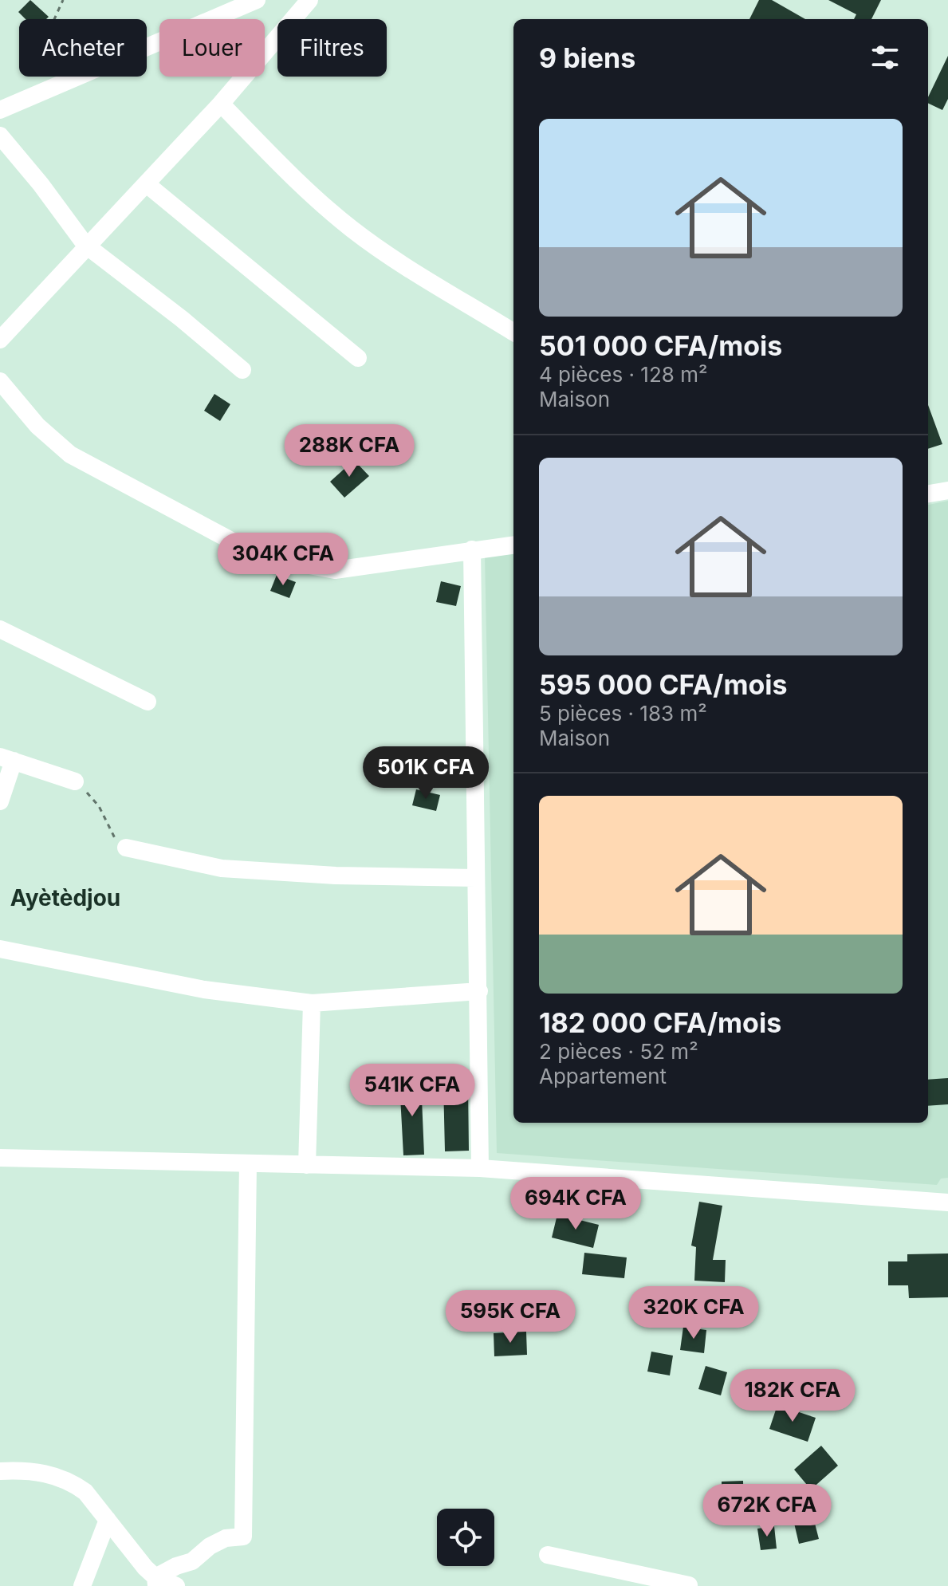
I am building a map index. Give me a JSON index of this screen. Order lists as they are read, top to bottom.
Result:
{
  "districts": ["Ayètèdjou"],
  "page": {
    "chip": ["Acheter", "Louer", "Filtres"],
    "heading": "9 biens",
    "list": [
      {
        "name": "501 000 CFA/mois",
        "note": "4 pièces · 128 m² · Maison"
      },
      {
        "name": "595 000 CFA/mois",
        "note": "5 pièces · 183 m² · Maison"
      },
      {
        "name": "182 000 CFA/mois",
        "note": "2 pièces · 52 m² · Appartement"
      }
    ],
    "price": [
      "288K CFA",
      "304K CFA",
      "501K CFA",
      "541K CFA",
      "694K CFA",
      "320K CFA",
      "595K CFA",
      "182K CFA",
      "672K CFA"
    ]
  }
}
